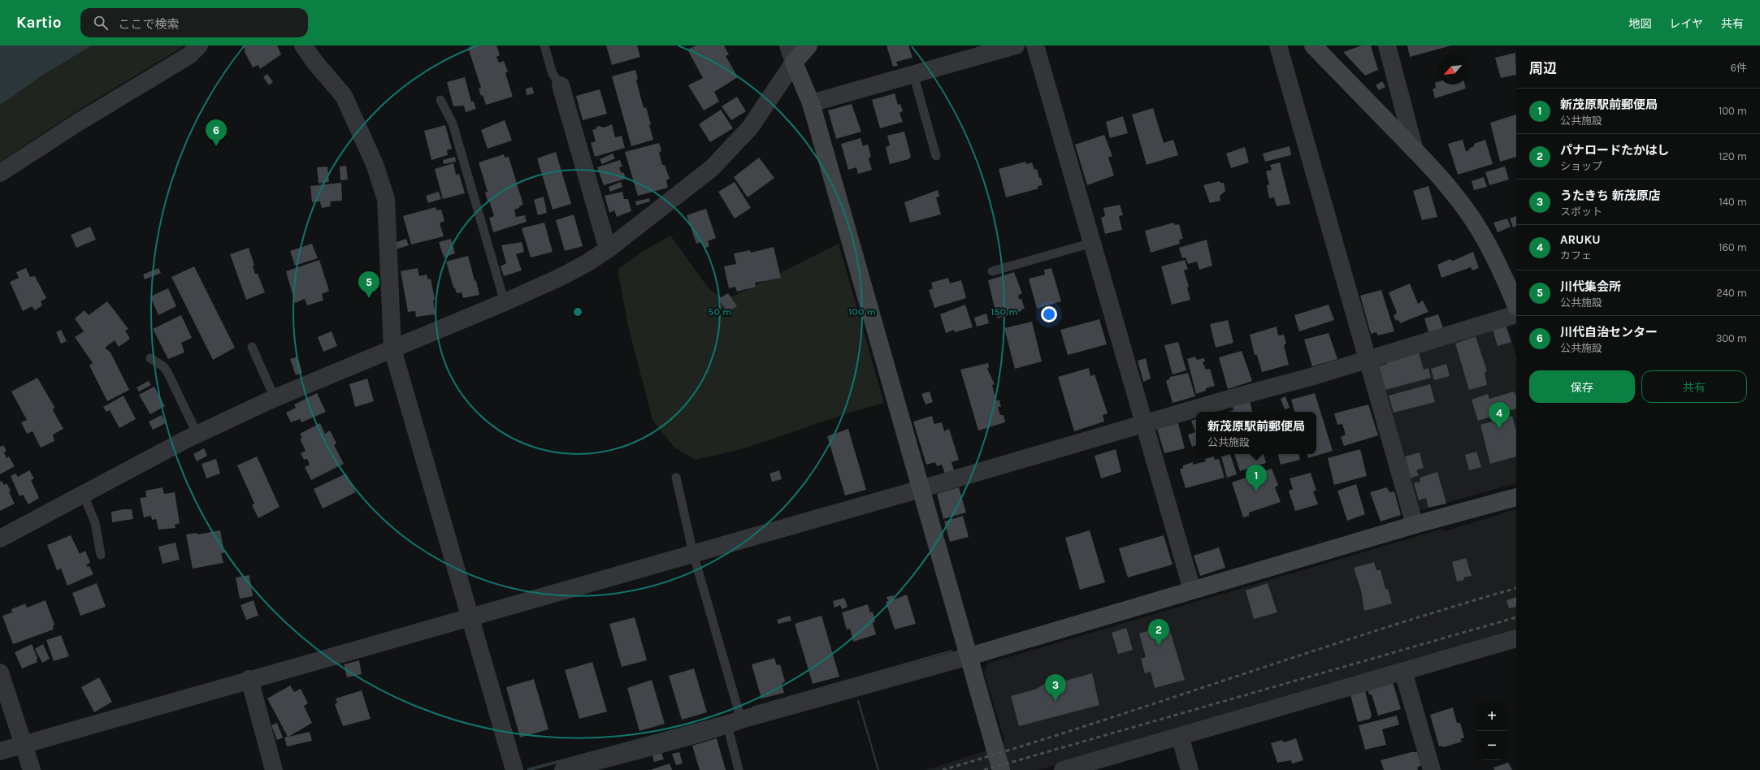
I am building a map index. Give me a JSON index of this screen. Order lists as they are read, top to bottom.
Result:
{
  "north": "bottom left",
  "page": {
    "header": "Kartio",
    "search": "ここで検索",
    "nav": ["地図", "レイヤ", "共有"],
    "heading": ["周辺", "6件"],
    "list": [
      {
        "mark": "1",
        "name": "新茂原駅前郵便局",
        "note": "公共施設",
        "value": "100 m"
      },
      {
        "mark": "2",
        "name": "パナロードたかはし",
        "note": "ショップ",
        "value": "120 m"
      },
      {
        "mark": "3",
        "name": "うたきち 新茂原店",
        "note": "スポット",
        "value": "140 m"
      },
      {
        "mark": "4",
        "name": "ARUKU",
        "note": "カフェ",
        "value": "160 m"
      },
      {
        "mark": "5",
        "name": "川代集会所",
        "note": "公共施設",
        "value": "240 m"
      },
      {
        "mark": "6",
        "name": "川代自治センター",
        "note": "公共施設",
        "value": "300 m"
      }
    ],
    "pins": [
      "6",
      "5",
      "4",
      "1",
      "2",
      "3"
    ],
    "buttons": ["保存", "共有"],
    "popup": ["新茂原駅前郵便局", "公共施設"],
    "map_buttons": ["+", "−"]
  },
  "rings": ["50 m", "100 m", "150 m"]
}
